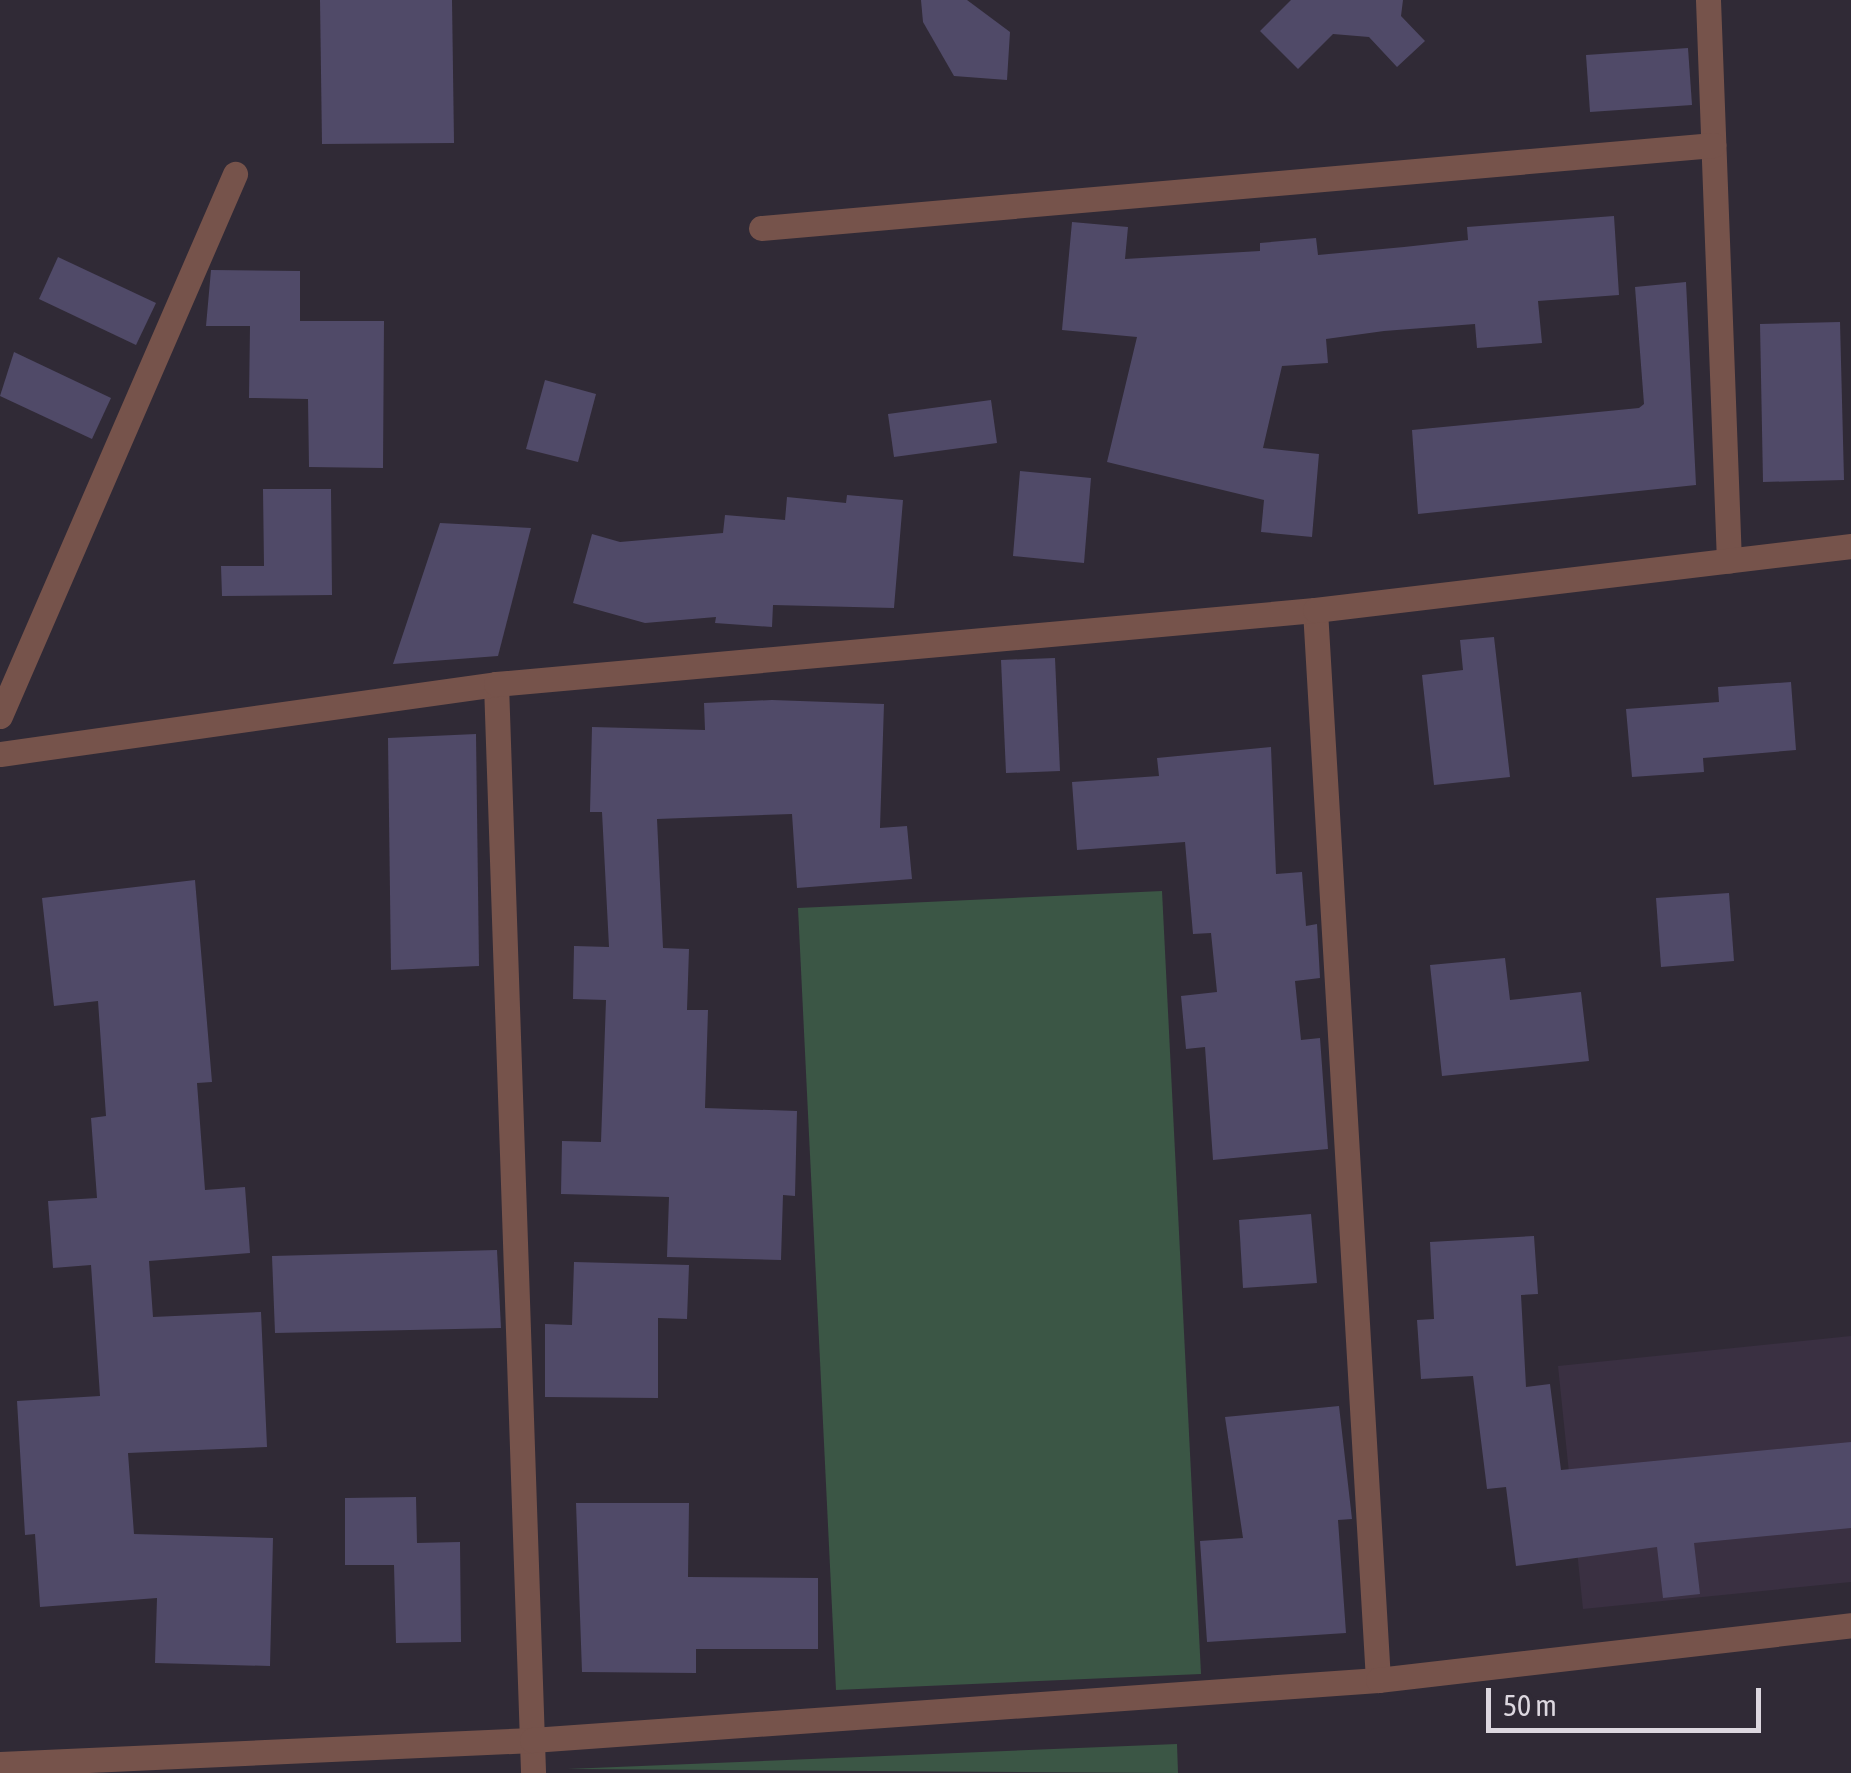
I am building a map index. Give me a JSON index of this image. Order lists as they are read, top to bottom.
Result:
{
  "scale_bar": "50 m"
}
